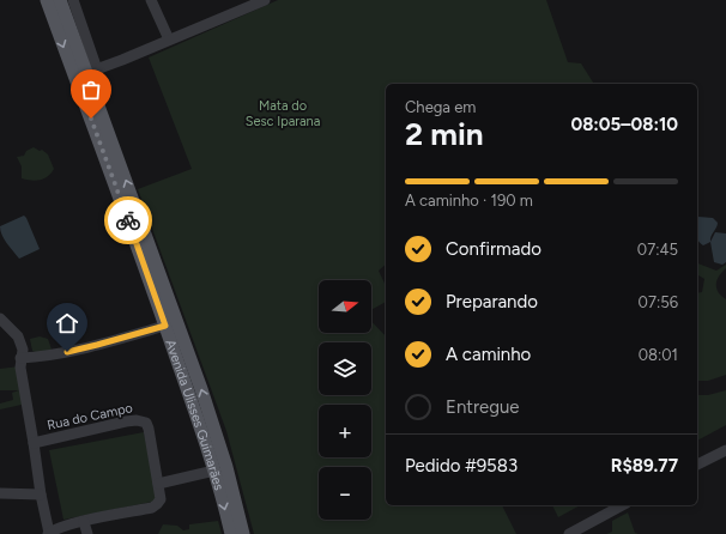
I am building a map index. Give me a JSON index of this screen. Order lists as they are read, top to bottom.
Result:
{
  "streets": {
    "main road": ["Avenida Ulisses Guimarães"],
    "street": ["Rua do Campo"]
  },
  "parks": ["Mata do Sesc Iparana"],
  "north": "right",
  "page": {
    "heading": ["2 min", "Chega em", "08:05–08:10"],
    "panel": ["Pedido #9583", "R$89.77"],
    "bar": "A caminho · 190 m",
    "list": [
      ["Confirmado", "07:45"],
      ["Preparando", "07:56"],
      ["A caminho", "08:01"],
      "Entregue"
    ],
    "map_buttons": ["+", "−"]
  }
}
